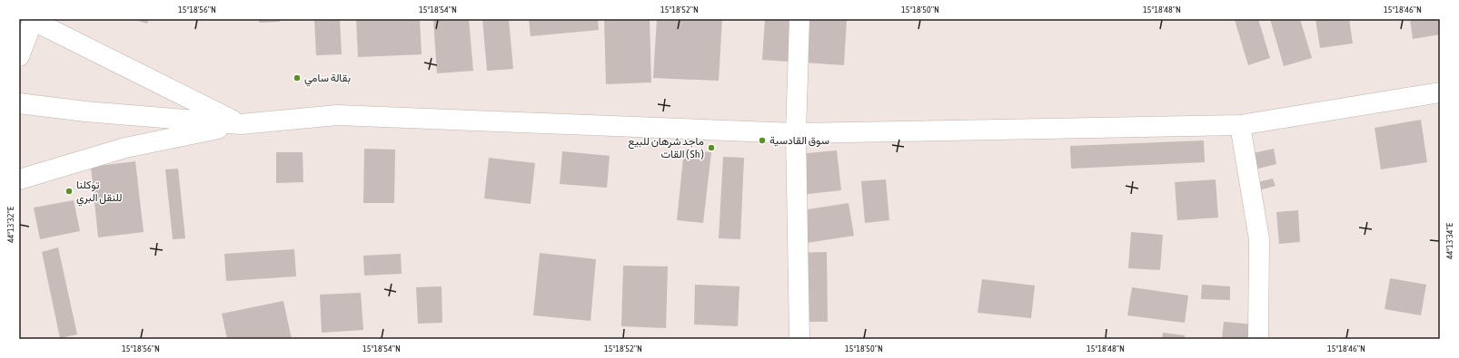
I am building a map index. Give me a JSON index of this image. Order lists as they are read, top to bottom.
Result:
{
  "places": [
    "بقالة سامي",
    "سوق القادسية",
    "ماجد شرهان للبيع القات ( Sh )",
    "توكلنا للنقل البري"
  ],
  "coordinates": [
    "15°18'56\"N",
    "15°18'54\"N",
    "15°18'52\"N",
    "15°18'50\"N",
    "15°18'48\"N",
    "15°18'46\"N",
    "44°13'32\"E",
    "44°13'34\"E"
  ]
}
